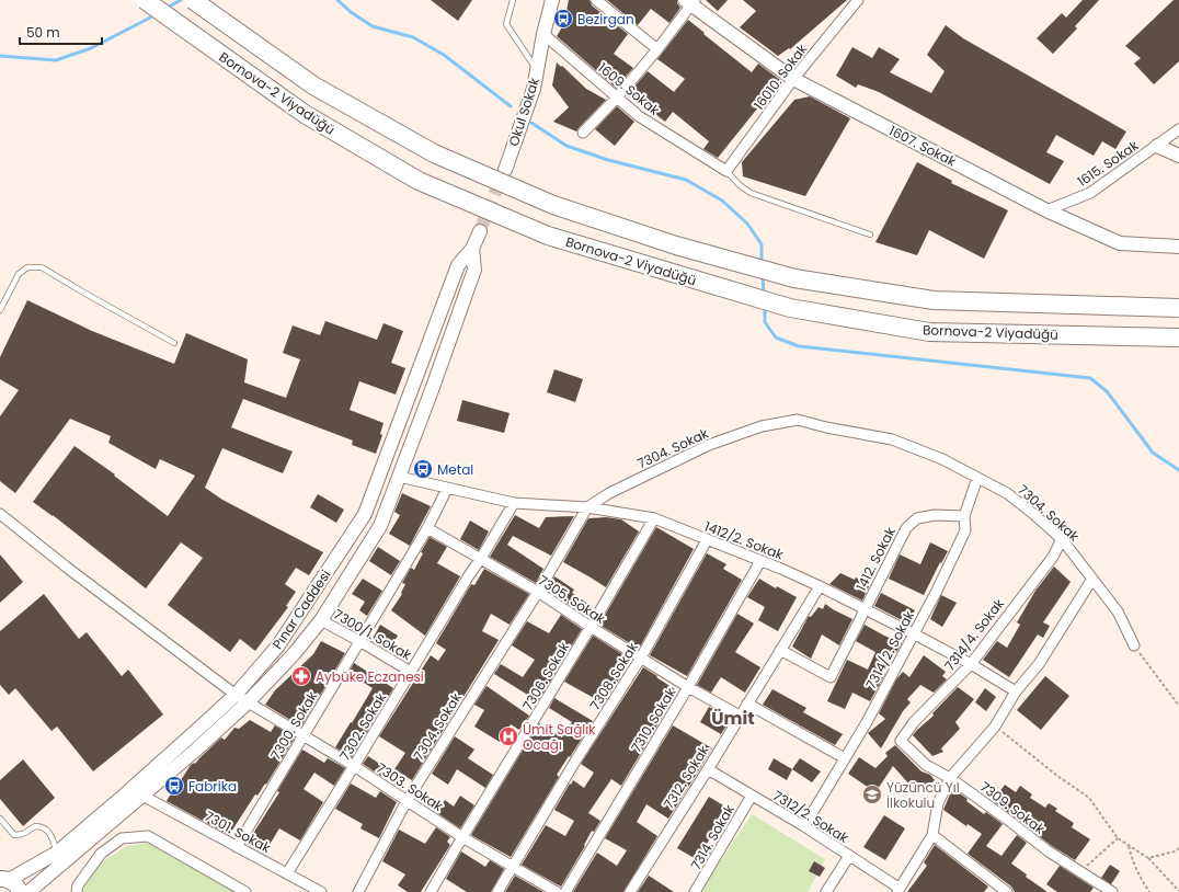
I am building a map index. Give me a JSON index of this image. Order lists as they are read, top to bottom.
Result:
{
  "streets": {
    "highway": ["Bornova-2 Viyadüğü"],
    "main road": ["Okul Sokak", "1607. Sokak", "Pınar Caddesi"],
    "street": [
      "16010. Sokak",
      "1609. Sokak",
      "1615. Sokak",
      "7304. Sokak",
      "1412/2. Sokak",
      "1412. Sokak",
      "7305. Sokak",
      "7300/1. Sokak",
      "7314/4. Sokak",
      "7314/2. Sokak",
      "7306. Sokak",
      "7308. Sokak",
      "7310. Sokak",
      "7300. Sokak",
      "7302. Sokak",
      "7312. Sokak",
      "7303. Sokak",
      "7309. Sokak",
      "7312/2. Sokak",
      "7301. Sokak",
      "7314. Sokak"
    ]
  },
  "crossings": [
    ["16010. Sokak", "1609. Sokak"],
    ["16010. Sokak", "1607. Sokak"],
    ["1609. Sokak", "Okul Sokak"],
    ["1607. Sokak", "1615. Sokak"],
    ["7304. Sokak", "1412/2. Sokak"],
    ["7304. Sokak", "7305. Sokak"],
    ["7304. Sokak", "7314/4. Sokak"],
    ["7304. Sokak", "7314/2. Sokak"],
    ["7304. Sokak", "7303. Sokak"],
    ["1412/2. Sokak", "1412. Sokak"],
    ["1412/2. Sokak", "Pınar Caddesi"],
    ["1412/2. Sokak", "7314/4. Sokak"],
    ["1412/2. Sokak", "7314/2. Sokak"],
    ["1412/2. Sokak", "7306. Sokak"],
    ["1412/2. Sokak", "7308. Sokak"],
    ["1412/2. Sokak", "7310. Sokak"],
    ["1412/2. Sokak", "7302. Sokak"],
    ["1412/2. Sokak", "7312. Sokak"],
    ["1412. Sokak", "7314/2. Sokak"],
    ["1412. Sokak", "7312. Sokak"],
    ["7305. Sokak", "7306. Sokak"],
    ["7305. Sokak", "7308. Sokak"],
    ["7305. Sokak", "7310. Sokak"],
    ["7305. Sokak", "7300. Sokak"],
    ["7305. Sokak", "7302. Sokak"],
    ["7305. Sokak", "7312. Sokak"],
    ["Pınar Caddesi", "7300/1. Sokak"],
    ["Pınar Caddesi", "7303. Sokak"],
    ["Pınar Caddesi", "7301. Sokak"],
    ["7300/1. Sokak", "7300. Sokak"],
    ["7300/1. Sokak", "7302. Sokak"],
    ["7314/4. Sokak", "7309. Sokak"],
    ["7314/2. Sokak", "7312/2. Sokak"],
    ["7306. Sokak", "7303. Sokak"],
    ["7308. Sokak", "7303. Sokak"],
    ["7300. Sokak", "7303. Sokak"],
    ["7300. Sokak", "7301. Sokak"],
    ["7302. Sokak", "7303. Sokak"],
    ["7302. Sokak", "7301. Sokak"],
    ["7312. Sokak", "7312/2. Sokak"],
    ["7312/2. Sokak", "7314. Sokak"]
  ],
  "districts": ["Ümit"],
  "places": {
    "bus stop": ["Bezirgan", "Metal", "Fabrika"],
    "pharmacy": ["Aybüke Eczanesi"],
    "hospital": ["Ümit Sağlık Ocağı"],
    "school or university": ["Yüzüncü Yıl İlkokulu"]
  },
  "scale_bar": "50 m"
}
